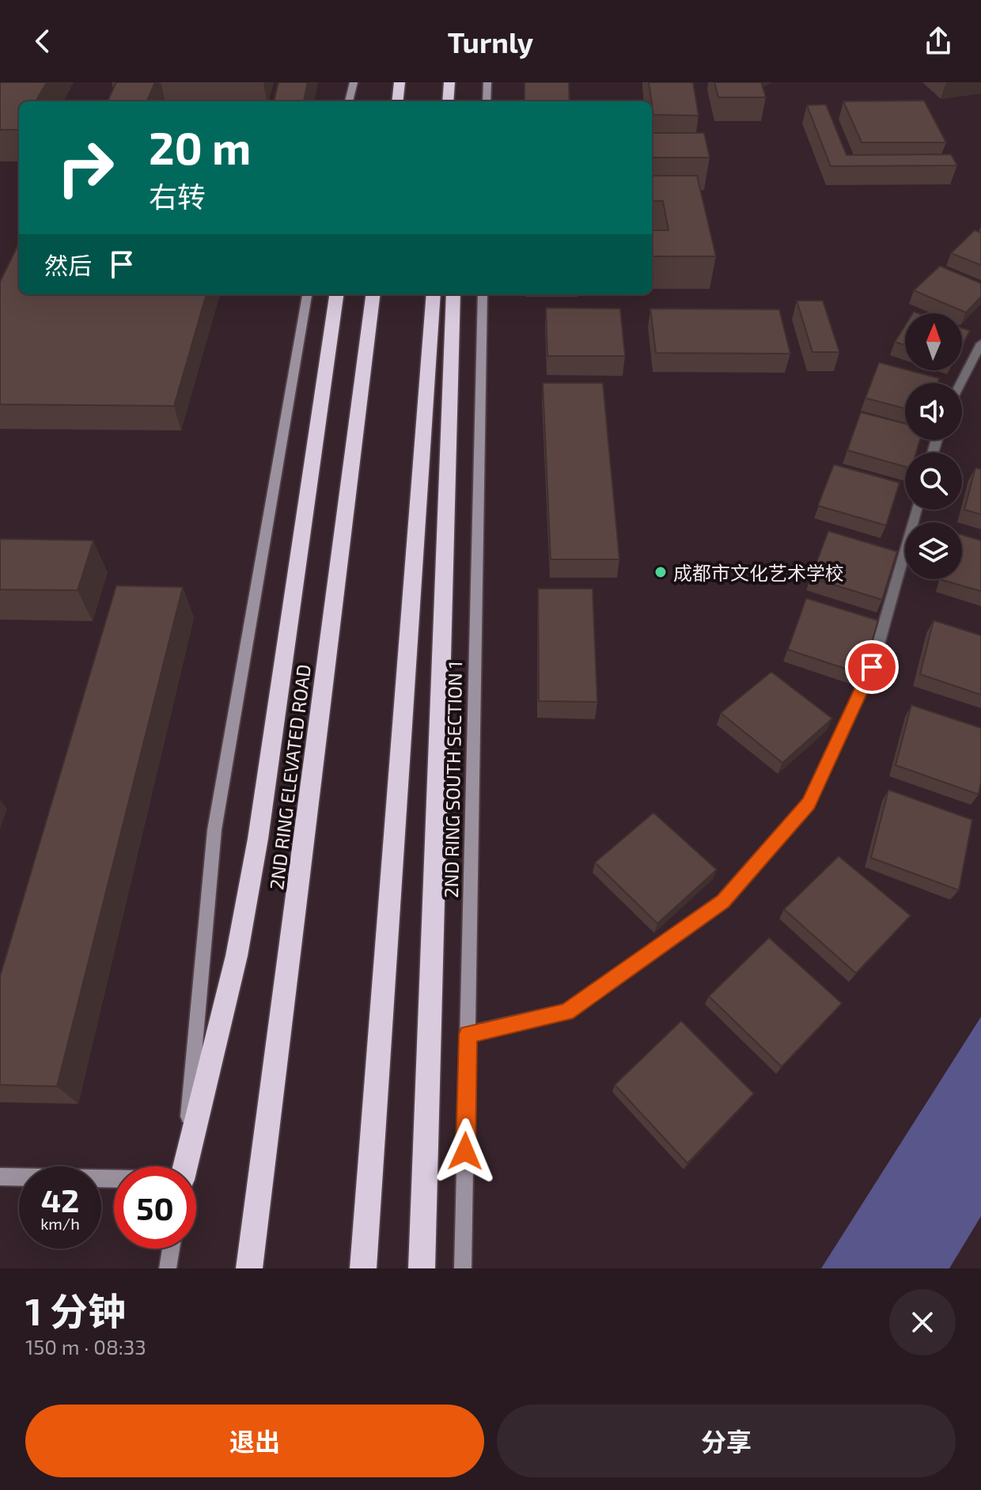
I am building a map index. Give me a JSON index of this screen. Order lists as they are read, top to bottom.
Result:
{
  "streets": {
    "highway": ["2ND RING ELEVATED ROAD"],
    "main road": ["2ND RING SOUTH SECTION 1"]
  },
  "places": ["成都市文化艺术学校"],
  "north": "top",
  "page": {
    "header": "Turnly",
    "turn": ["20 m", "右转"],
    "then": "然后",
    "speed": "42 km/h",
    "limit": "50",
    "heading": ["1 分钟", "150 m · 08:33"],
    "buttons": ["退出", "分享"]
  }
}
